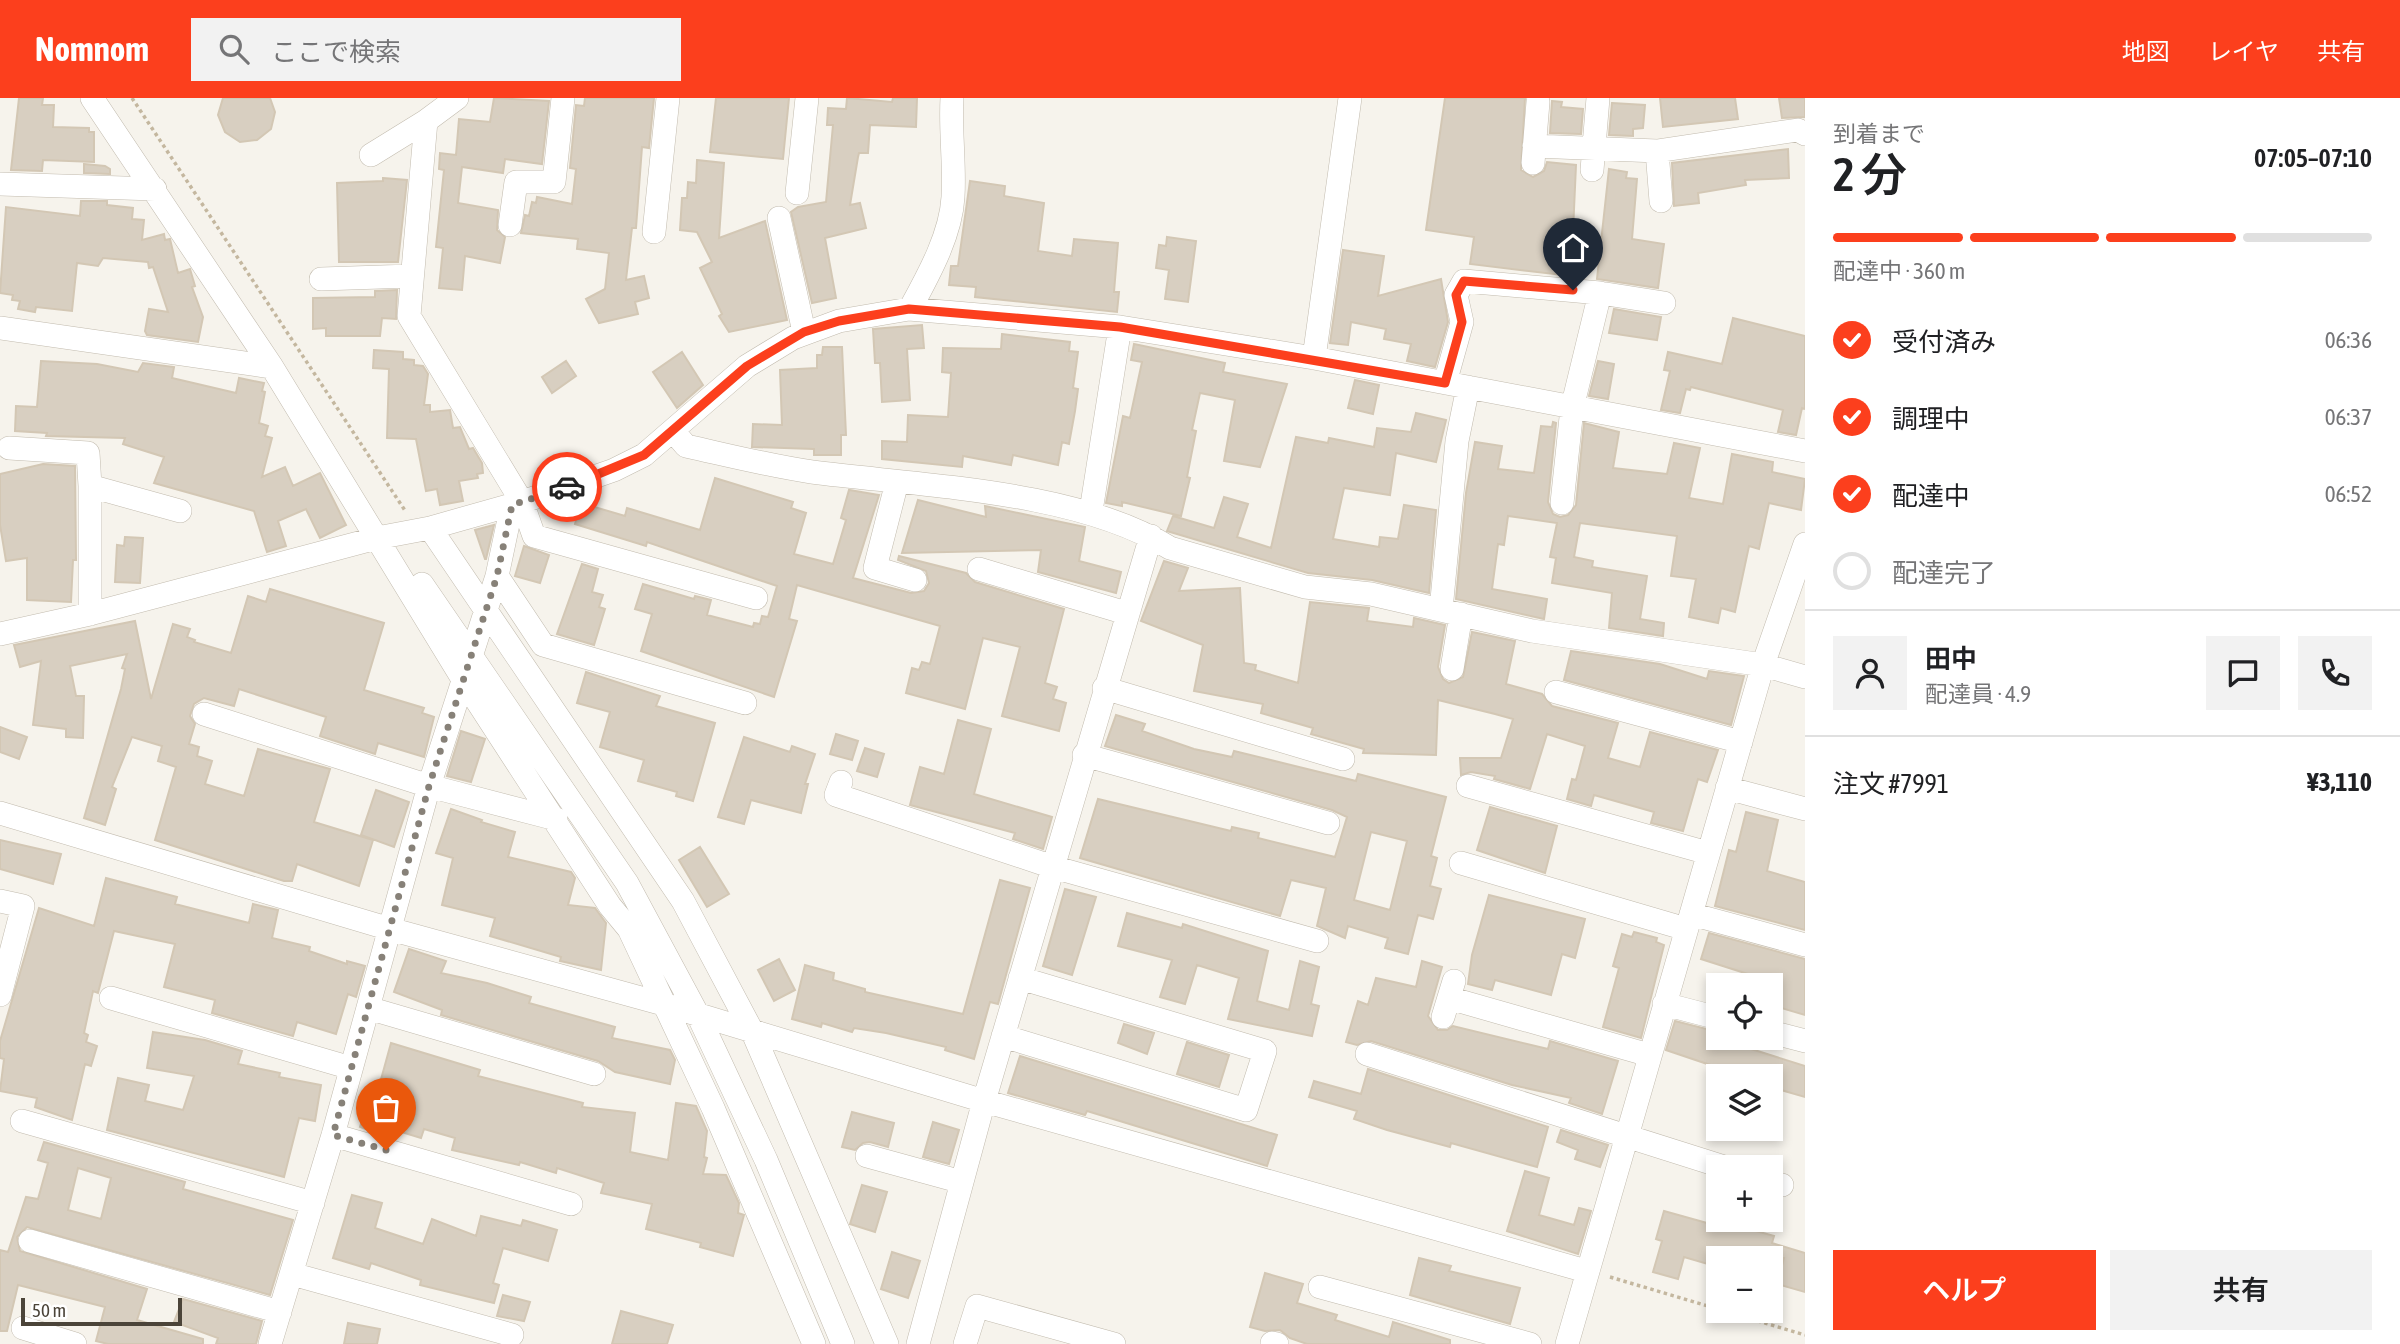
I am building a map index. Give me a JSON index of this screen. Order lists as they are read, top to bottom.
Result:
{
  "scale_bar": "50 m",
  "page": {
    "header": "Nomnom",
    "search": "ここで検索",
    "nav": ["地図", "レイヤ", "共有"],
    "heading": ["2 分", "到着まで", "07:05–07:10"],
    "panel": [
      "田中",
      "配達員 · 4.9",
      "注文 #7991",
      "¥3,110"
    ],
    "bar": "配達中 · 360 m",
    "list": [
      ["受付済み", "06:36"],
      ["調理中", "06:37"],
      ["配達中", "06:52"],
      "配達完了"
    ],
    "map_buttons": ["+", "−"],
    "buttons": ["ヘルプ", "共有"],
    "scale": "50 m"
  }
}
